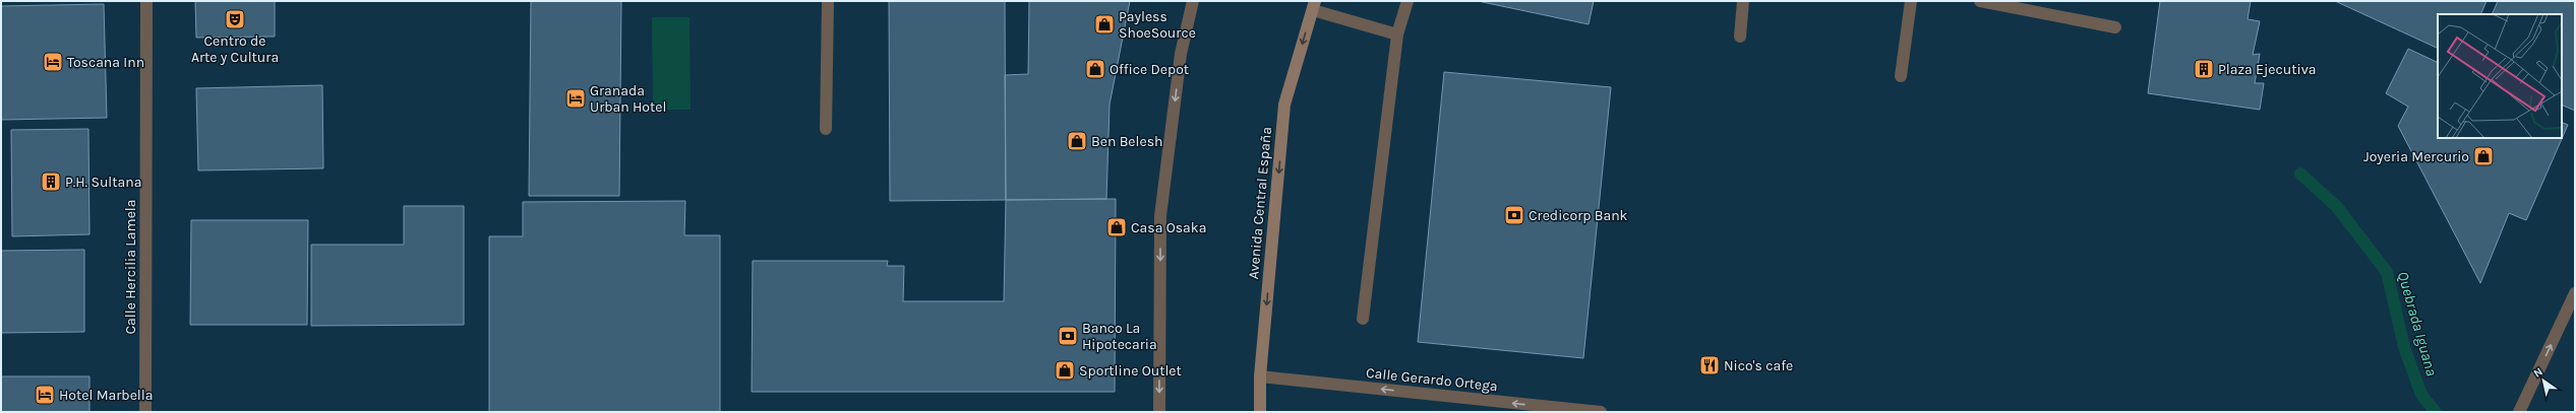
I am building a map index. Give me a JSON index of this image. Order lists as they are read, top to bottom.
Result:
{
  "streets": {
    "main road": ["Avenida Central España"],
    "street": ["Calle Hercilia Lamela", "Calle Gerardo Ortega"]
  },
  "crossings": [
    ["Avenida Central España", "Calle Gerardo Ortega"]
  ],
  "one_way": ["Avenida Central España", "Calle Gerardo Ortega"],
  "water": ["Quebrada Iguana"],
  "places": {
    "theatre": ["Centro de Arte y Cultura"],
    "shop": [
      "Payless ShoeSource",
      "Office Depot",
      "Ben Belesh",
      "Joyeria Mercurio",
      "Casa Osaka",
      "Sportline Outlet"
    ],
    "hotel": ["Toscana Inn", "Granada Urban Hotel", "Hotel Marbella"],
    "building": ["Plaza Ejecutiva", "P.H. Sultana"],
    "bank": ["Credicorp Bank", "Banco La Hipotecaria"],
    "restaurant": ["Nico's cafe"]
  },
  "north": "top left"
}
